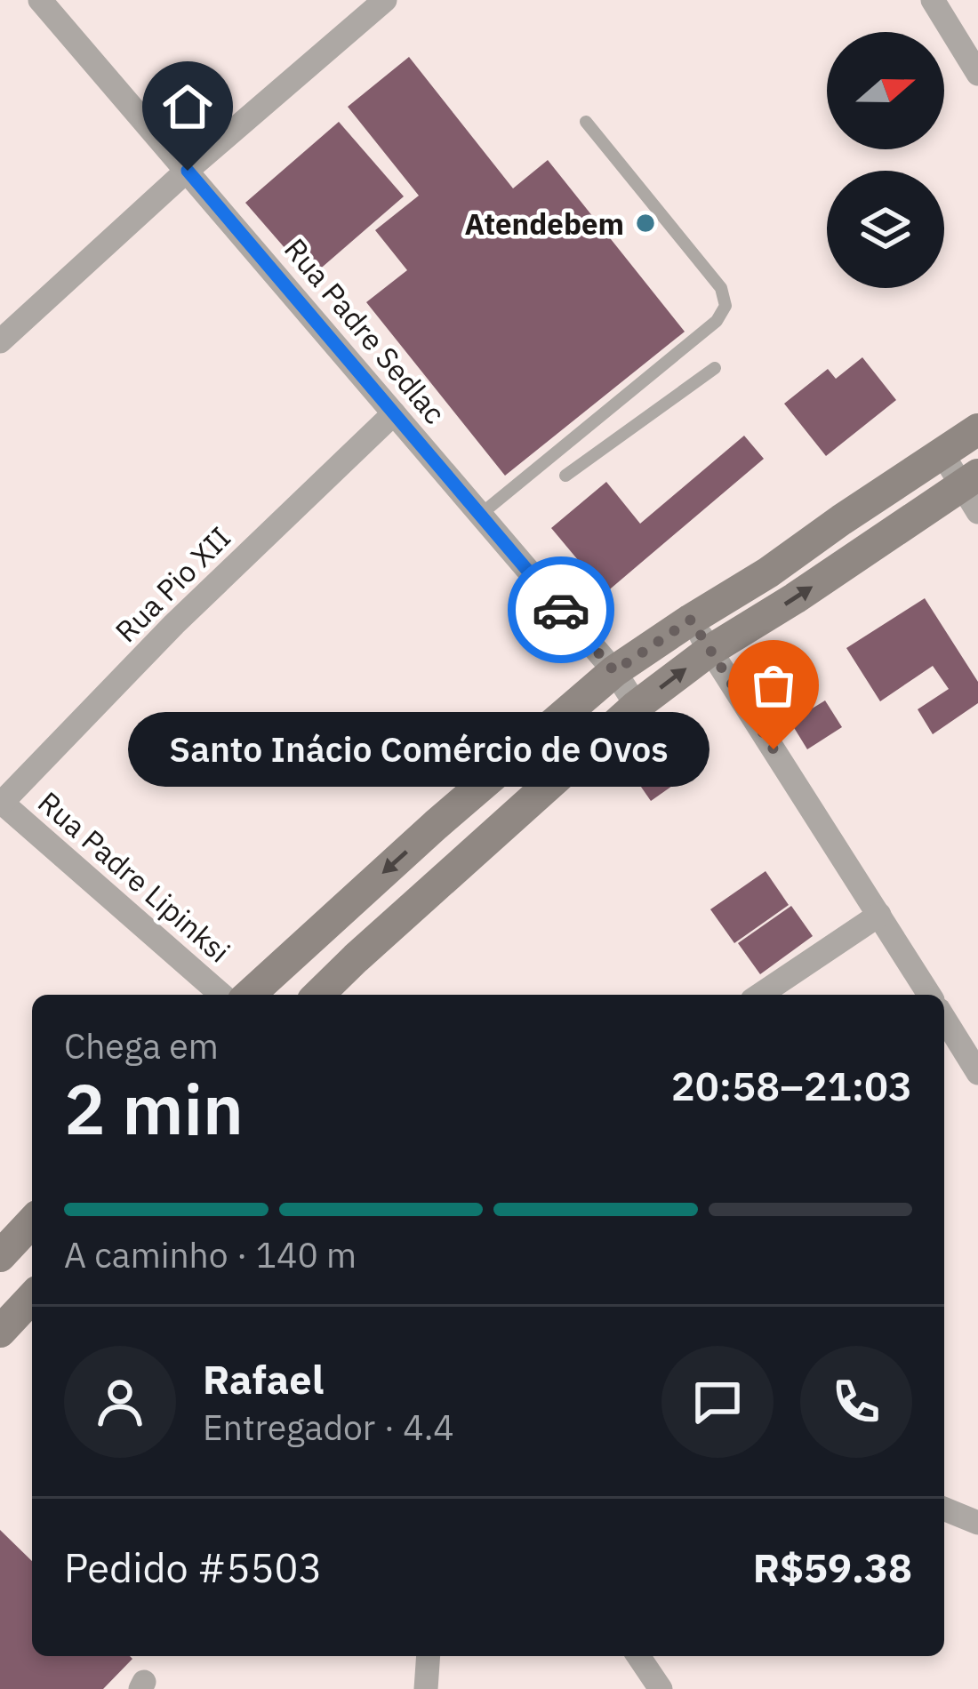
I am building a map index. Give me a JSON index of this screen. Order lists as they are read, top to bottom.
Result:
{
  "streets": {
    "street": ["Rua Padre Sedlac", "Rua Pio XII", "Rua Padre Lipinksi"]
  },
  "crossings": [
    ["Rua Padre Sedlac", "Rua Pio XII"],
    ["Rua Pio XII", "Rua Padre Lipinksi"]
  ],
  "places": ["Atendebem", "Santo Inácio Comércio de Ovos"],
  "north": "right",
  "page": {
    "bubble": "Santo Inácio Comércio de Ovos",
    "heading": ["2 min", "Chega em", "20:58–21:03"],
    "panel": [
      "Rafael",
      "Entregador · 4.4",
      "Pedido #5503",
      "R$59.38"
    ],
    "bar": "A caminho · 140 m"
  }
}
